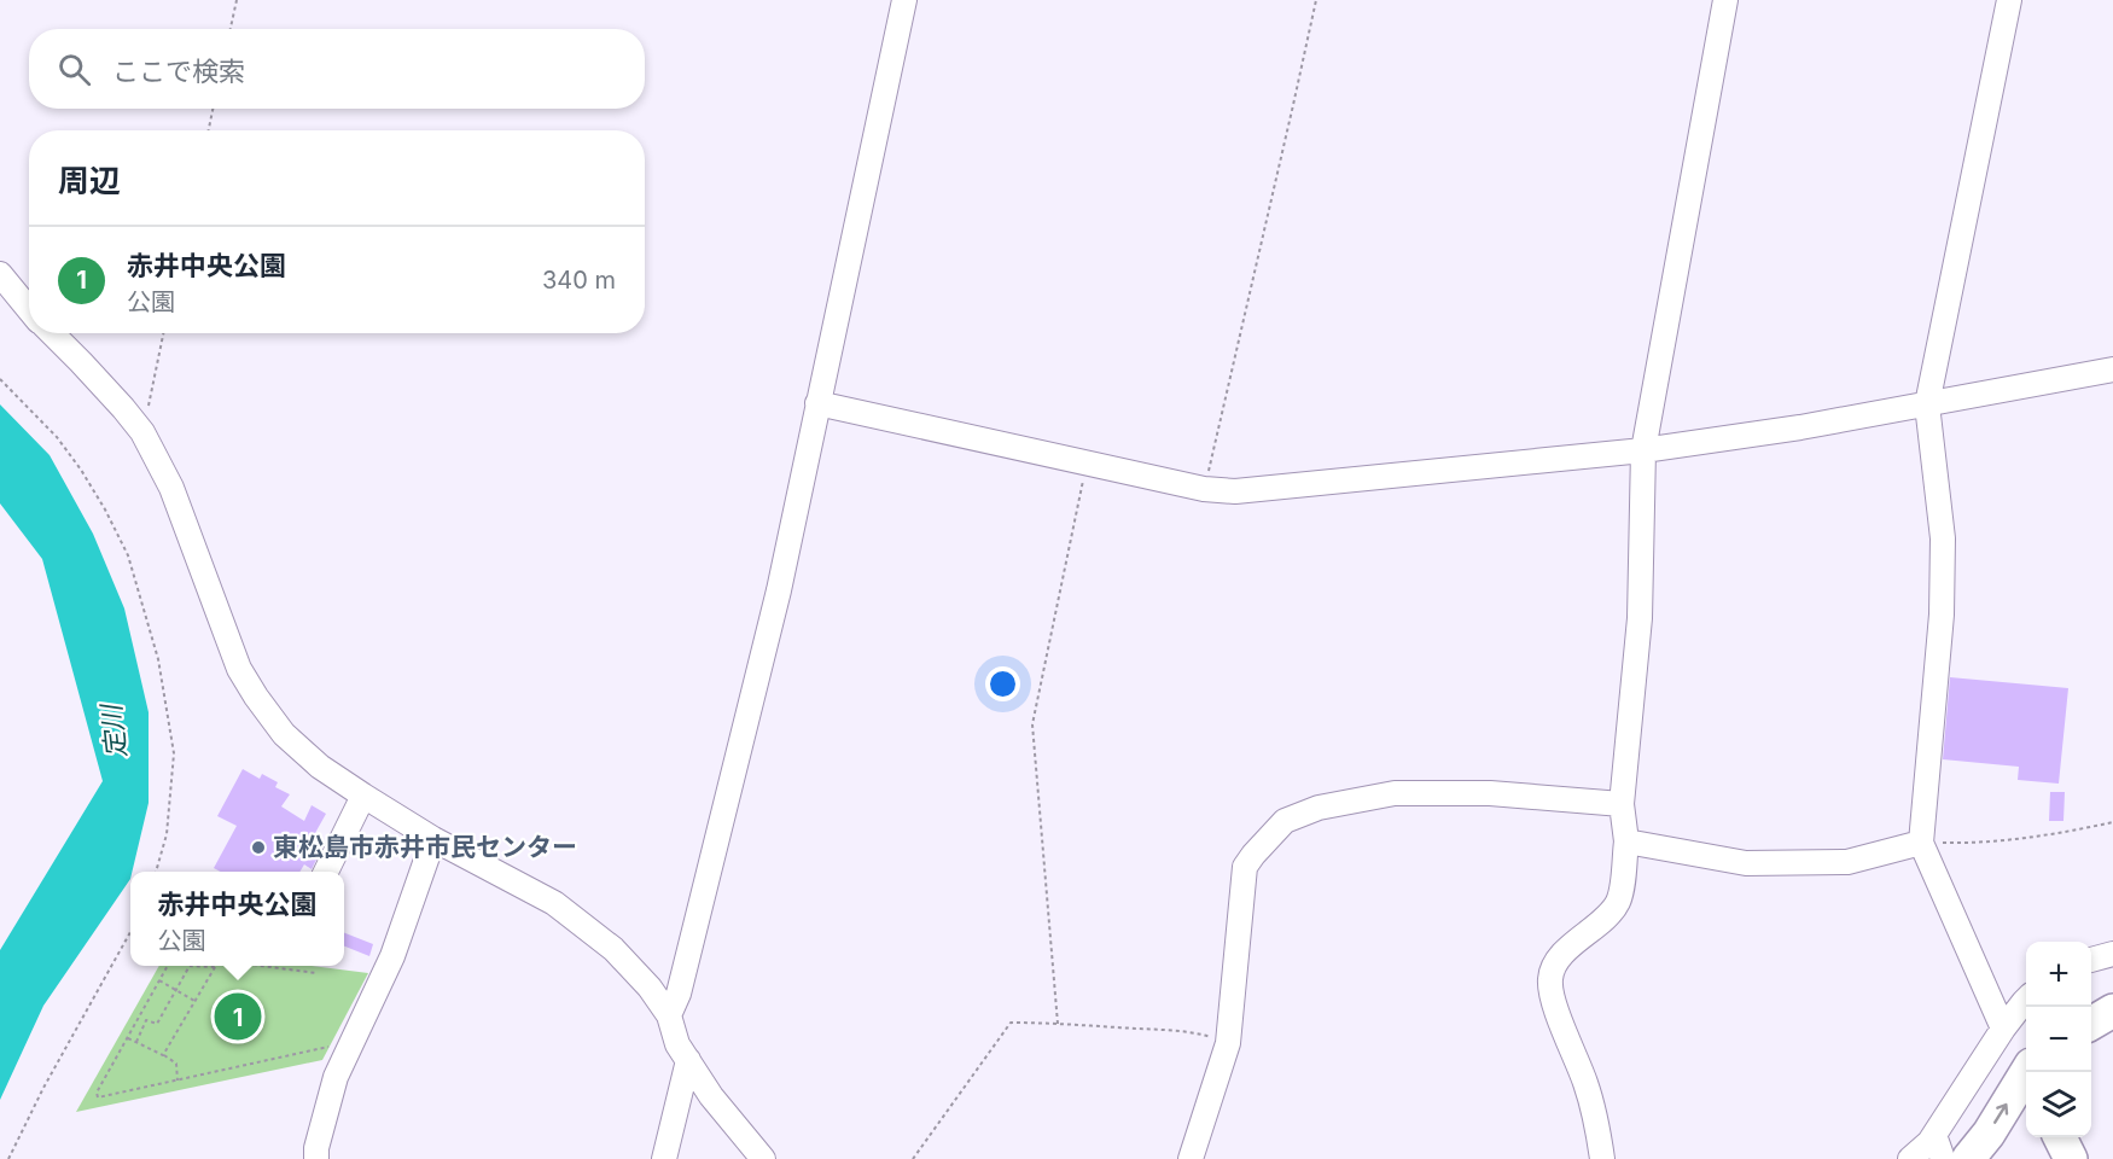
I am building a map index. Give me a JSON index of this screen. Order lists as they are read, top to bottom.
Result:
{
  "water": ["定川"],
  "places": ["東松島市赤井市民センター"],
  "page": {
    "search": "ここで検索",
    "heading": "周辺",
    "list": [
      {
        "mark": "1",
        "name": "赤井中央公園",
        "note": "公園",
        "value": "340 m"
      }
    ],
    "popup": ["赤井中央公園", "公園"],
    "map_buttons": ["+", "−"],
    "pins": "1"
  }
}
